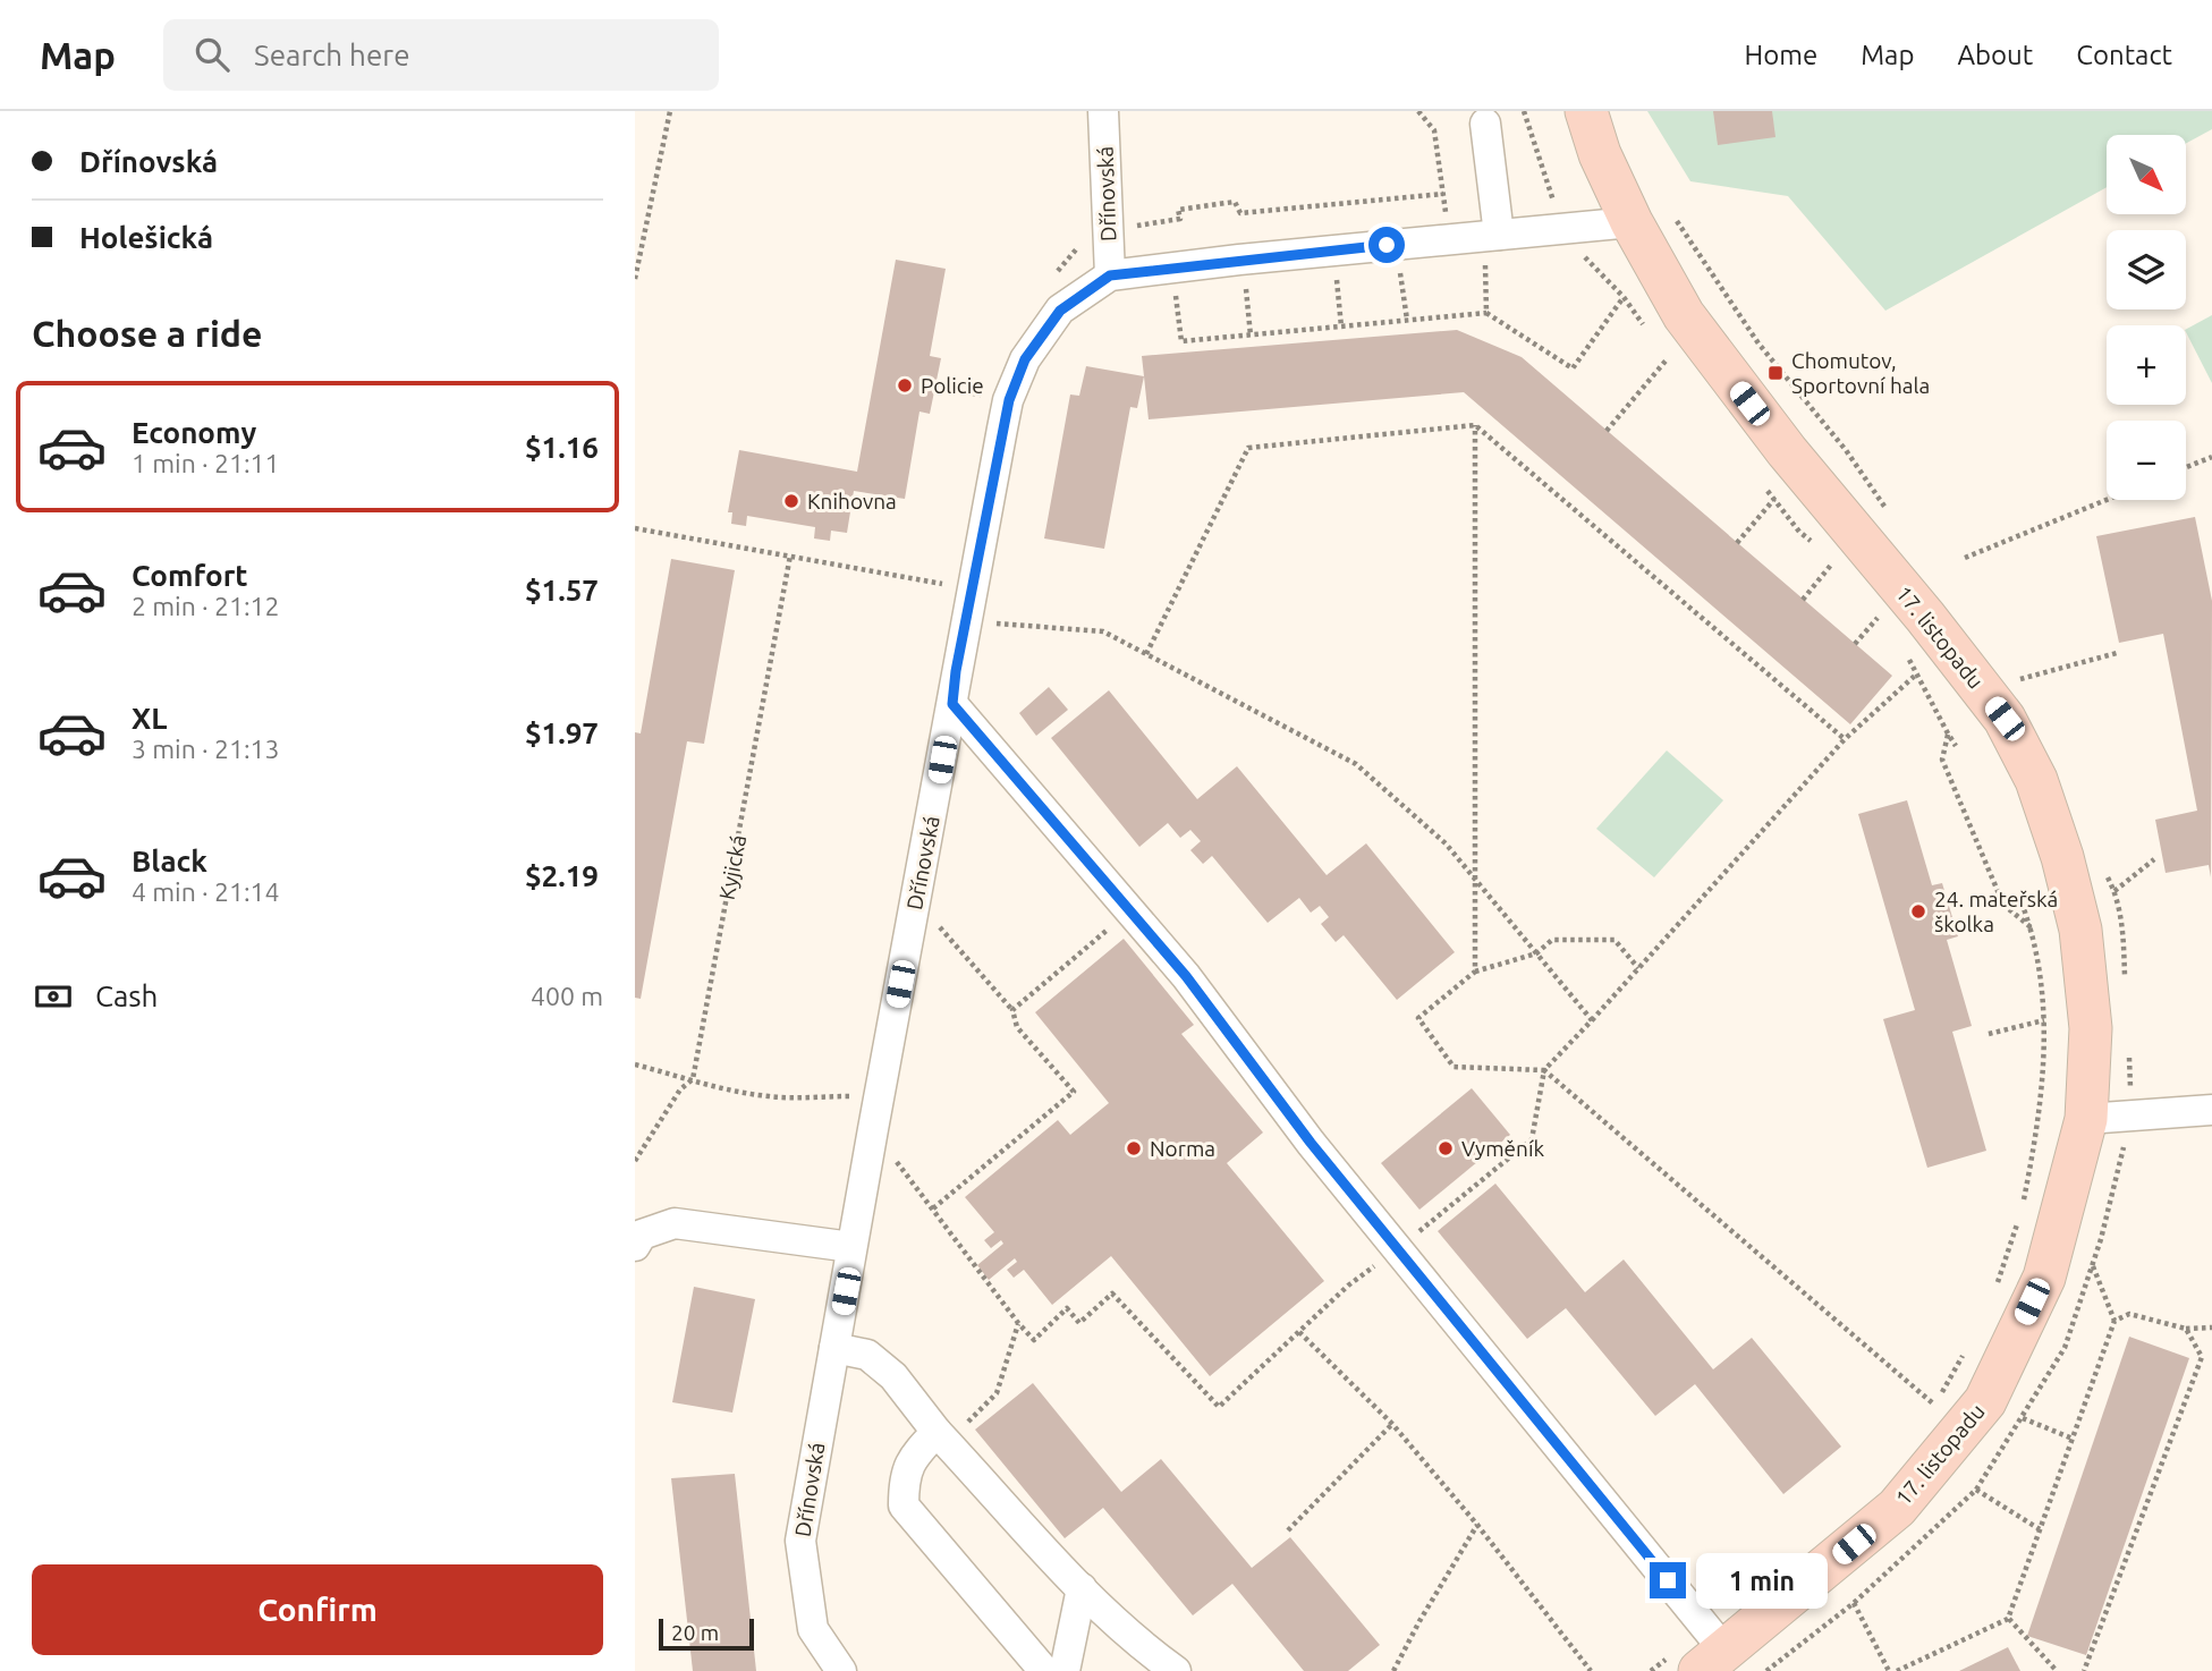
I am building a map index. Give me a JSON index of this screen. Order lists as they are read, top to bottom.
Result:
{
  "streets": {
    "street": ["Dřínovská", "17. listopadu"],
    "path": ["Kyjická"]
  },
  "crossings": [
    ["Dřínovská", "17. listopadu"]
  ],
  "places": {
    "transit": ["Chomutov, Sportovní hala"],
    "other": [
      "Policie",
      "Knihovna",
      "24. mateřská školka",
      "Norma",
      "Vyměník"
    ]
  },
  "scale_bar": "20 m",
  "north": "bottom right",
  "page": {
    "header": "Map",
    "search": "Search here",
    "nav": [
      "Home",
      "Map",
      "About",
      "Contact"
    ],
    "banner": ["Dřínovská", "Holešická"],
    "map_buttons": ["+", "−"],
    "heading": "Choose a ride",
    "list": [
      {
        "name": "Economy",
        "note": "1 min · 21:11",
        "value": "$1.16"
      },
      {
        "name": "Comfort",
        "note": "2 min · 21:12",
        "value": "$1.57"
      },
      {
        "name": "XL",
        "note": "3 min · 21:13",
        "value": "$1.97"
      },
      {
        "name": "Black",
        "note": "4 min · 21:14",
        "value": "$2.19"
      }
    ],
    "pay": ["Cash", "400 m"],
    "buttons": "Confirm",
    "bubble": "1 min",
    "scale": "20 m"
  }
}
